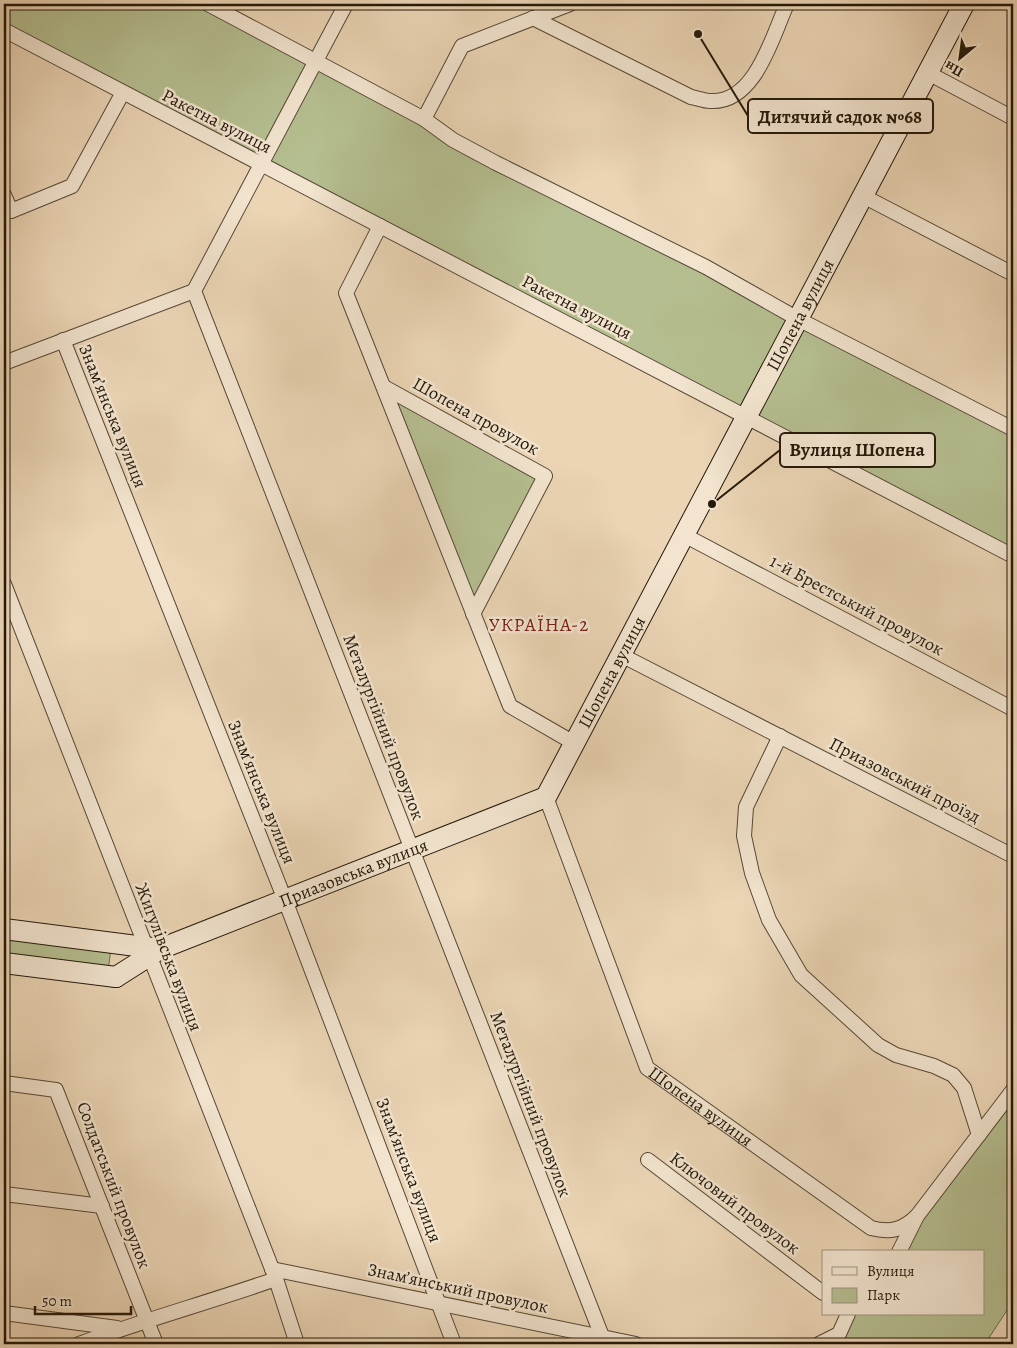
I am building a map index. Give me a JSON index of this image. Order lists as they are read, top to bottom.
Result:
{
  "streets": {
    "street": [
      "Ракетна вулиця",
      "Шопена вулиця",
      "Знам’янська вулиця",
      "Шопена провулок",
      "1-й Брестський провулок",
      "Металургійний провулок",
      "Приазовський проїзд",
      "Приазовська вулиця",
      "Жигулівська вулиця",
      "Солдатський провулок",
      "Ключовий провулок",
      "Знам’янський провулок"
    ]
  },
  "crossings": [
    ["Ракетна вулиця", "Шопена вулиця"],
    ["Ракетна вулиця", "Шопена провулок"],
    ["Шопена вулиця", "Шопена провулок"],
    ["Шопена вулиця", "1-й Брестський провулок"],
    ["Шопена вулиця", "Приазовський проїзд"],
    ["Шопена вулиця", "Приазовська вулиця"],
    ["Знам’янська вулиця", "Приазовська вулиця"],
    ["Знам’янська вулиця", "Знам’янський провулок"],
    ["Металургійний провулок", "Приазовська вулиця"],
    ["Металургійний провулок", "Знам’янський провулок"],
    ["Приазовська вулиця", "Жигулівська вулиця"],
    ["Жигулівська вулиця", "Знам’янський провулок"]
  ],
  "districts": ["УКРАЇНА-2"],
  "places": ["Дитячий садок №68", "Вулиця Шопена"],
  "legend": ["Вулиця", "Парк"],
  "scale_bar": "50 m",
  "north": "bottom left"
}
